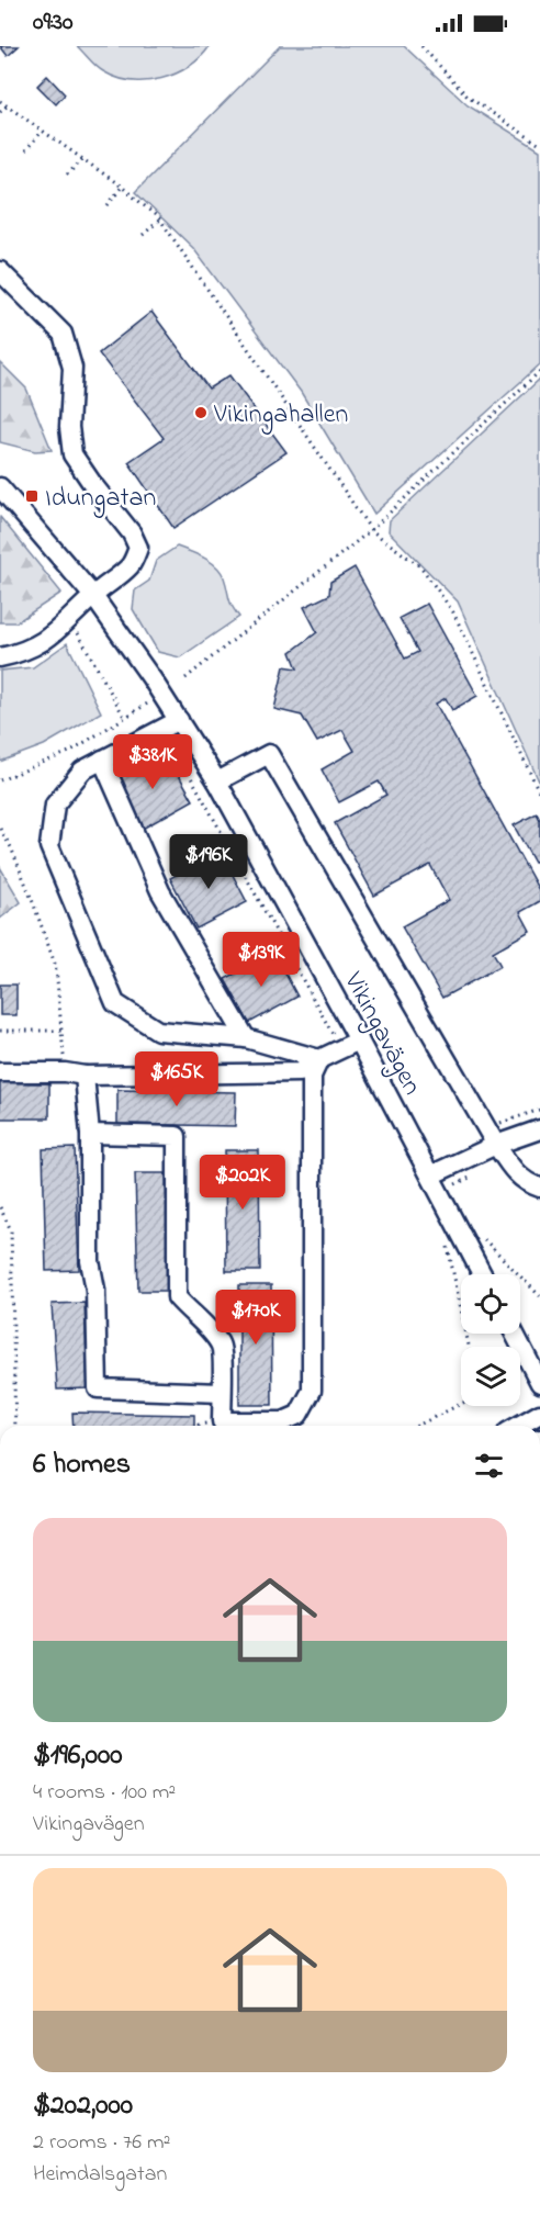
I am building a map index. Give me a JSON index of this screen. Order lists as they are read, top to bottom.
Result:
{
  "streets": {
    "street": ["Vikingavägen"]
  },
  "places": {
    "other": ["Vikingahallen"],
    "transit": ["Idungatan"]
  },
  "page": {
    "status": "09:30",
    "price": [
      "$381K",
      "$196K",
      "$139K",
      "$165K",
      "$202K",
      "$170K"
    ],
    "heading": "6 homes",
    "list": [
      {
        "name": "$196,000",
        "note": "4 rooms · 100 m² · Vikingavägen"
      },
      {
        "name": "$202,000",
        "note": "2 rooms · 76 m² · Heimdalsgatan"
      }
    ]
  }
}
